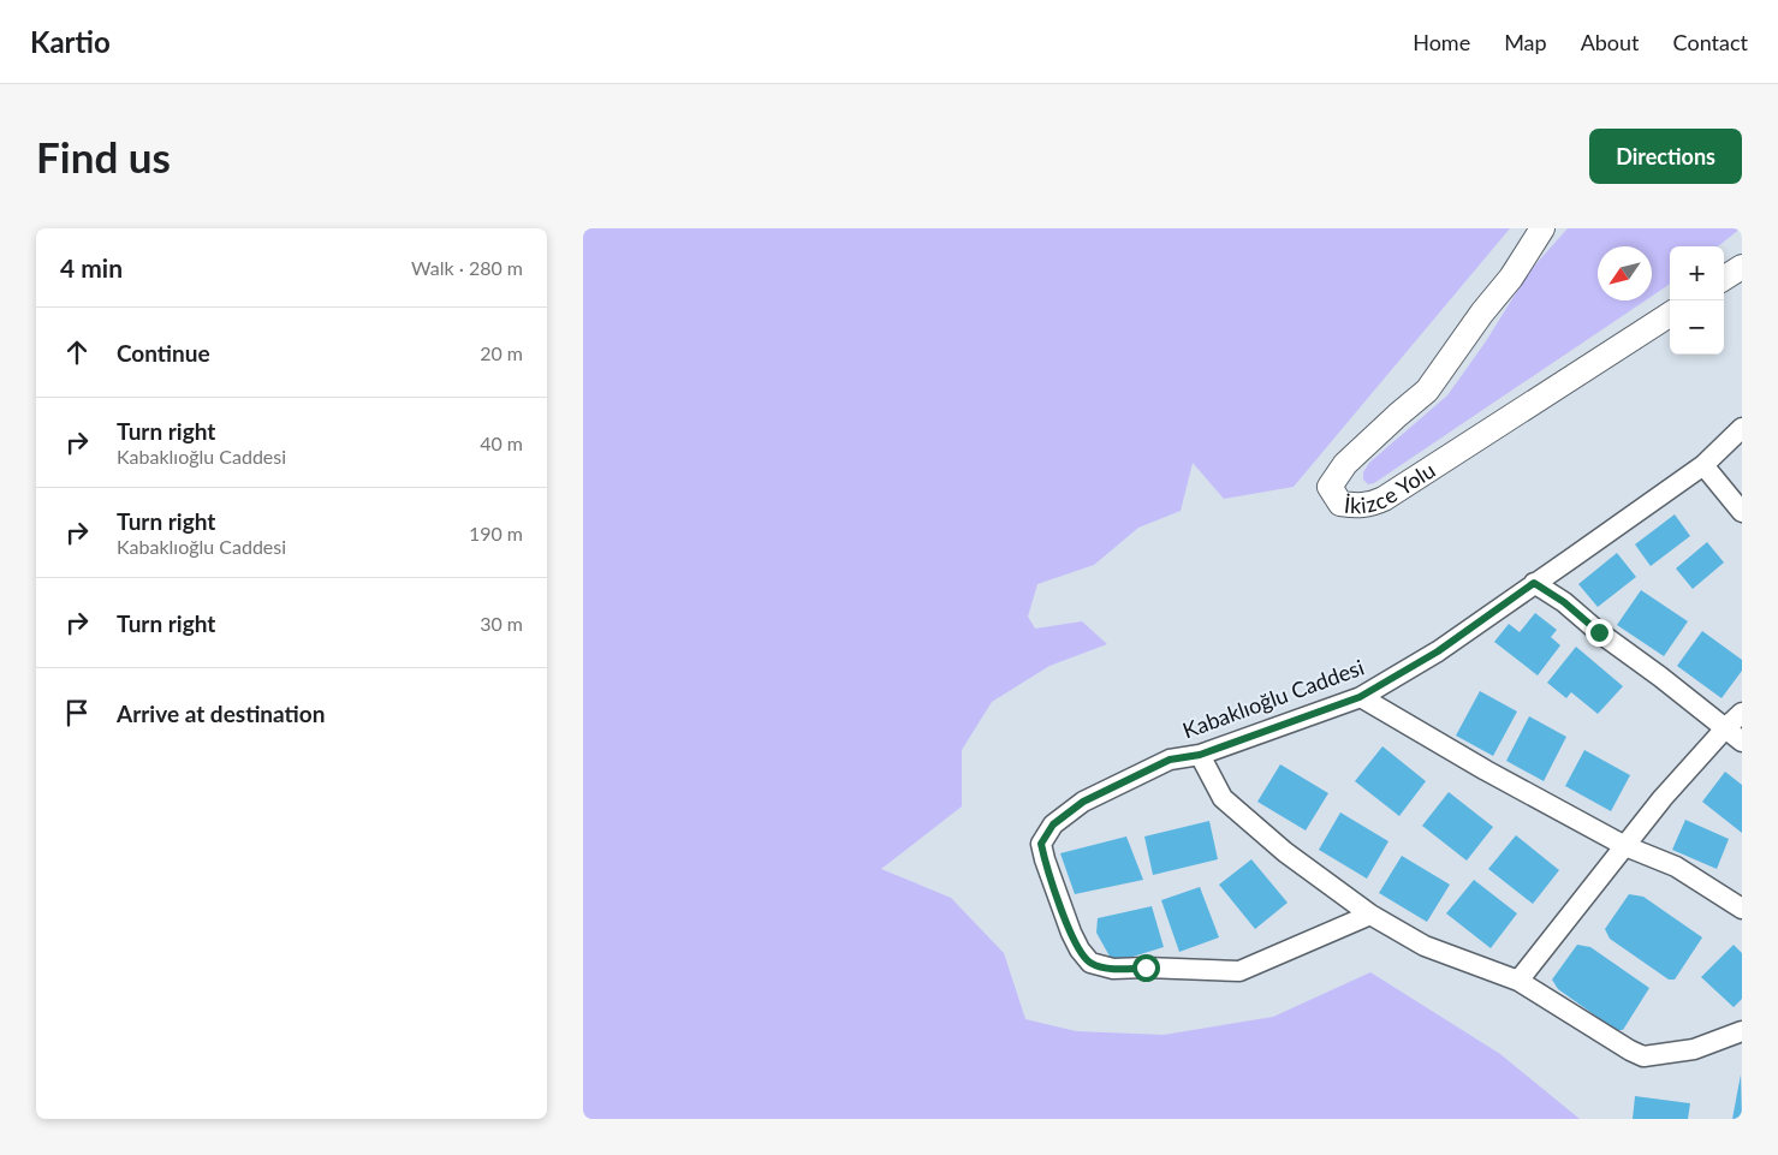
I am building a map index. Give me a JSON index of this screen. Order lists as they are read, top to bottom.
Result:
{
  "streets": {
    "street": ["İkizce Yolu", "Kabaklıoğlu Caddesi"]
  },
  "north": "bottom left",
  "page": {
    "header": "Kartio",
    "nav": [
      "Home",
      "Map",
      "About",
      "Contact"
    ],
    "buttons": "Directions",
    "title": "Find us",
    "heading": ["4 min", "Walk · 280 m"],
    "map_buttons": ["+", "−"],
    "list": [
      ["Continue", "20 m"],
      ["Turn right", "Kabaklıoğlu Caddesi", "40 m"],
      ["Turn right", "Kabaklıoğlu Caddesi", "190 m"],
      ["Turn right", "30 m"],
      "Arrive at destination"
    ]
  }
}
